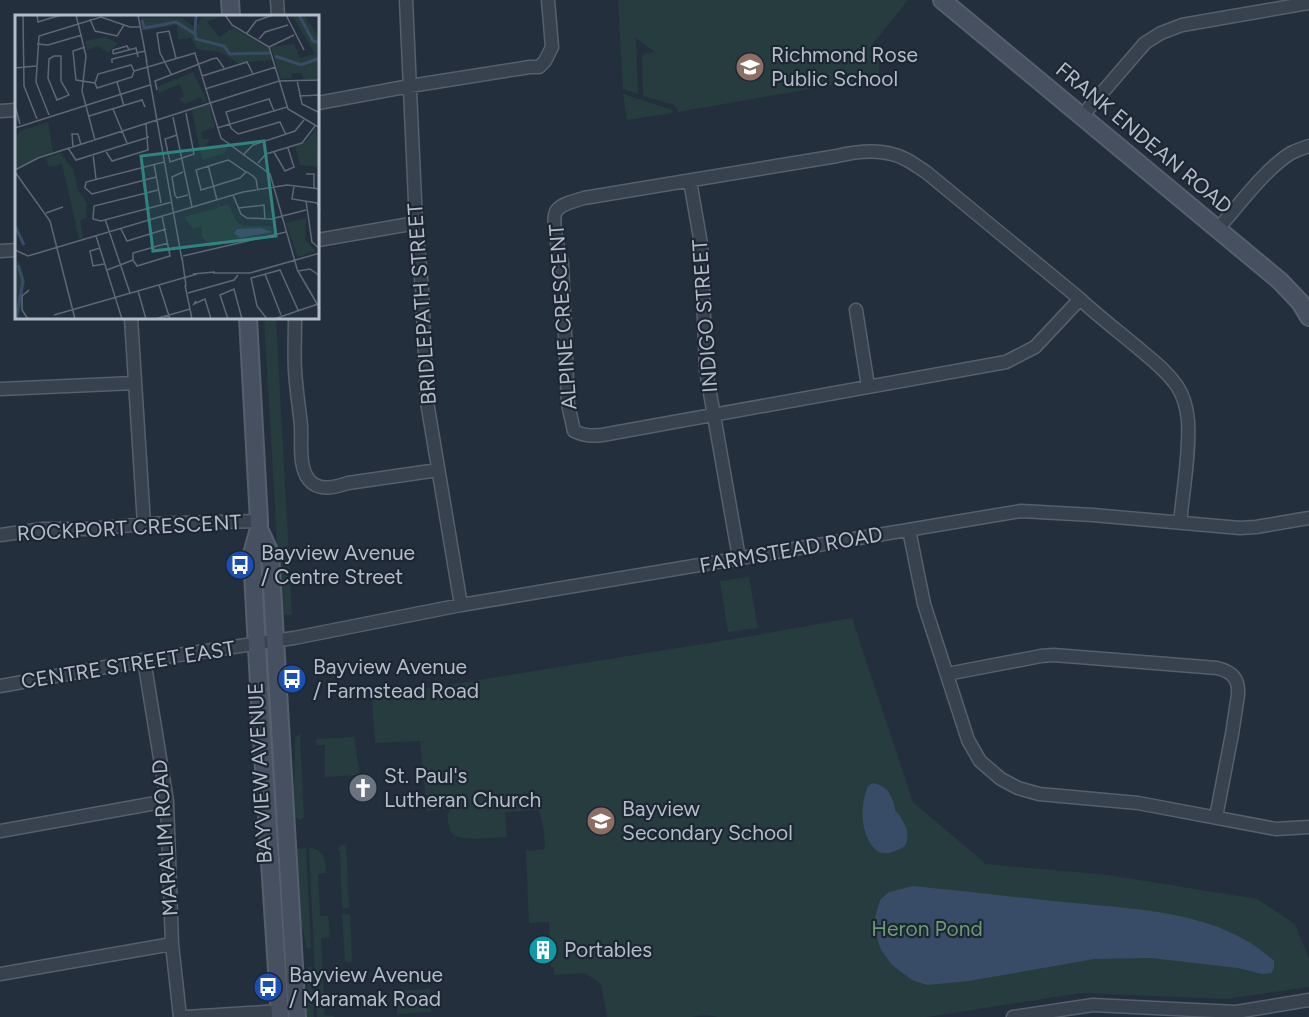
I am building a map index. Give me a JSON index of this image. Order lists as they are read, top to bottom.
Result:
{
  "streets": {
    "main road": ["FRANK ENDEAN ROAD", "BAYVIEW AVENUE"],
    "street": [
      "BRIDLEPATH STREET",
      "INDIGO STREET",
      "ALPINE CRESCENT",
      "ROCKPORT CRESCENT",
      "FARMSTEAD ROAD",
      "CENTRE STREET EAST",
      "MARALIM ROAD"
    ]
  },
  "crossings": [
    ["BRIDLEPATH STREET", "FARMSTEAD ROAD"],
    ["INDIGO STREET", "ALPINE CRESCENT"],
    ["INDIGO STREET", "FARMSTEAD ROAD"],
    ["ALPINE CRESCENT", "FARMSTEAD ROAD"],
    ["ROCKPORT CRESCENT", "BAYVIEW AVENUE"],
    ["FARMSTEAD ROAD", "CENTRE STREET EAST"],
    ["FARMSTEAD ROAD", "BAYVIEW AVENUE"],
    ["CENTRE STREET EAST", "BAYVIEW AVENUE"],
    ["CENTRE STREET EAST", "MARALIM ROAD"]
  ],
  "parks": ["Heron Pond"],
  "places": {
    "school or university": ["Richmond Rose Public School", "Bayview Secondary School"],
    "bus stop": ["Bayview Avenue / Centre Street", "Bayview Avenue / Farmstead Road", "Bayview Avenue / Maramak Road"],
    "church": ["St. Paul's Lutheran Church"],
    "building": ["Portables"]
  }
}
